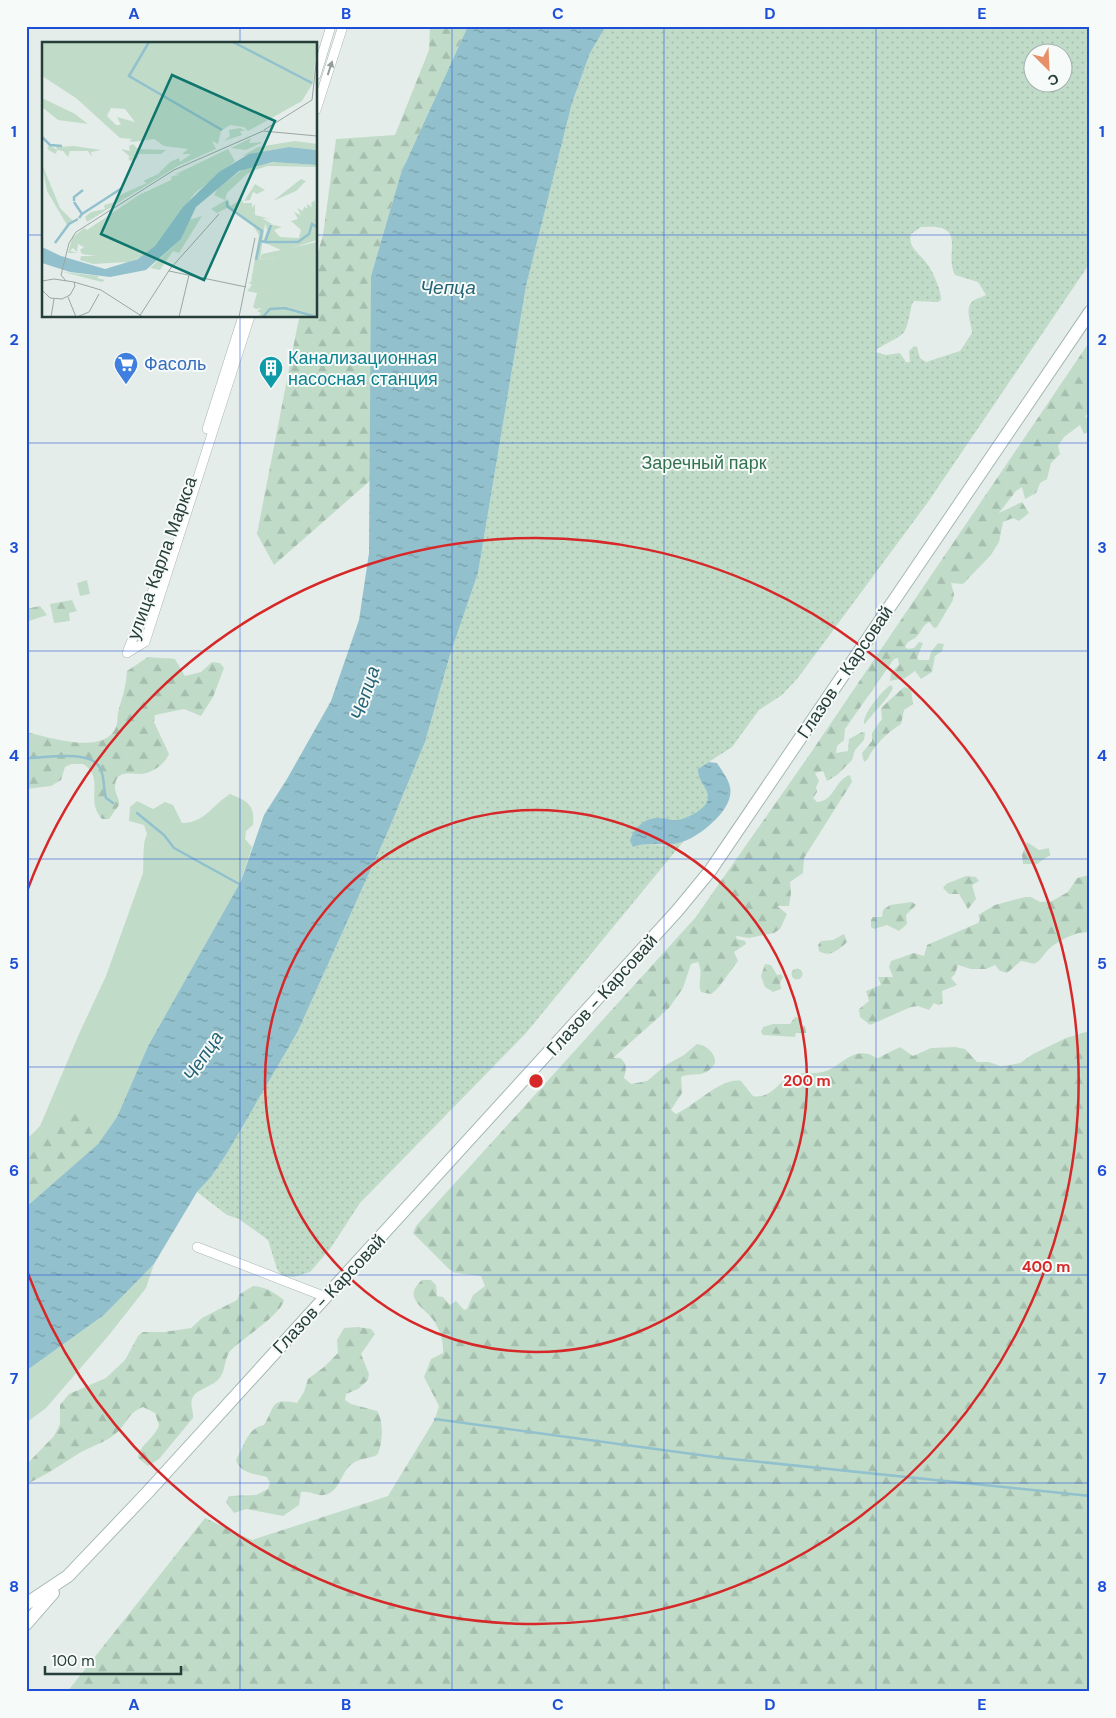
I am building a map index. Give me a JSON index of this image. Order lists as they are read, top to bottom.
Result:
{
  "streets": {
    "main road": ["Глазов - Карсовай"],
    "street": ["улица Карла Маркса"]
  },
  "water": ["Чепца"],
  "parks": ["Заречный парк"],
  "places": {
    "supermarket": ["Фасоль"],
    "building": ["Канализационная насосная станция"]
  },
  "scale_bar": "100 m",
  "north": "bottom right",
  "grid": {
    "columns": [
      "A",
      "B",
      "C",
      "D",
      "E"
    ],
    "rows": [
      "1",
      "2",
      "3",
      "4",
      "5",
      "6",
      "7",
      "8"
    ]
  },
  "rings": ["200 m", "400 m"]
}
